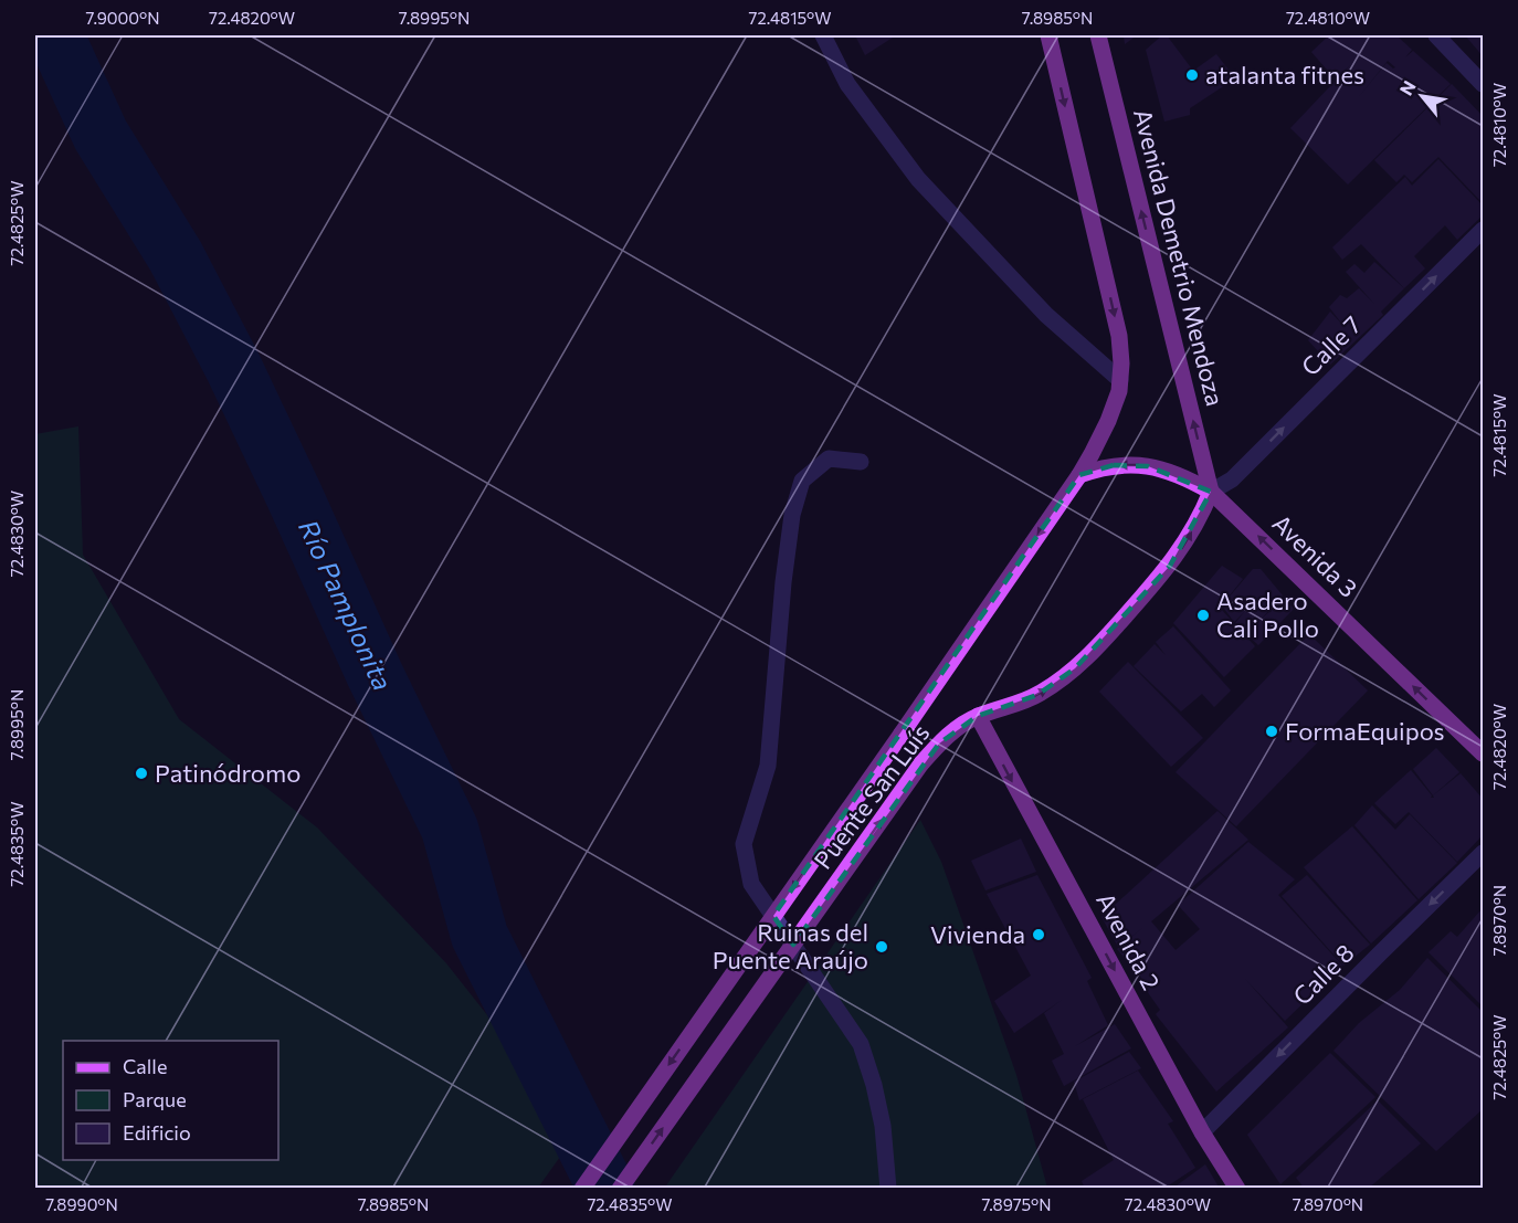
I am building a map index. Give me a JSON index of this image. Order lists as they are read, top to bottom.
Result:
{
  "streets": {
    "main road": [
      "Avenida Demetrio Mendoza",
      "Avenida 3",
      "Puente San Luís",
      "Avenida 2"
    ],
    "street": ["Calle 7", "Calle 8"]
  },
  "crossings": [
    ["Avenida Demetrio Mendoza", "Calle 7"],
    ["Avenida Demetrio Mendoza", "Avenida 3"],
    ["Avenida Demetrio Mendoza", "Puente San Luís"],
    ["Calle 7", "Avenida 3"],
    ["Calle 7", "Puente San Luís"],
    ["Avenida 3", "Puente San Luís"],
    ["Puente San Luís", "Avenida 2"],
    ["Avenida 2", "Calle 8"]
  ],
  "one_way": [
    "Calle 7",
    "Avenida 3",
    "Avenida 2",
    "Calle 8"
  ],
  "water": ["Río Pamplonita"],
  "places": [
    "atalanta fitnes",
    "Asadero Cali Pollo",
    "FormaEquipos",
    "Patinódromo",
    "Vivienda",
    "Ruinas del Puente Araújo"
  ],
  "legend": ["Calle", "Parque", "Edificio"],
  "north": "top left",
  "coordinates": [
    "7.9000°N",
    "72.4820°W",
    "7.8995°N",
    "72.4815°W",
    "7.8985°N",
    "72.4810°W",
    "72.4825°W",
    "72.4830°W",
    "72.4835°W",
    "7.8970°N",
    "7.8990°N",
    "7.8975°N"
  ]
}
